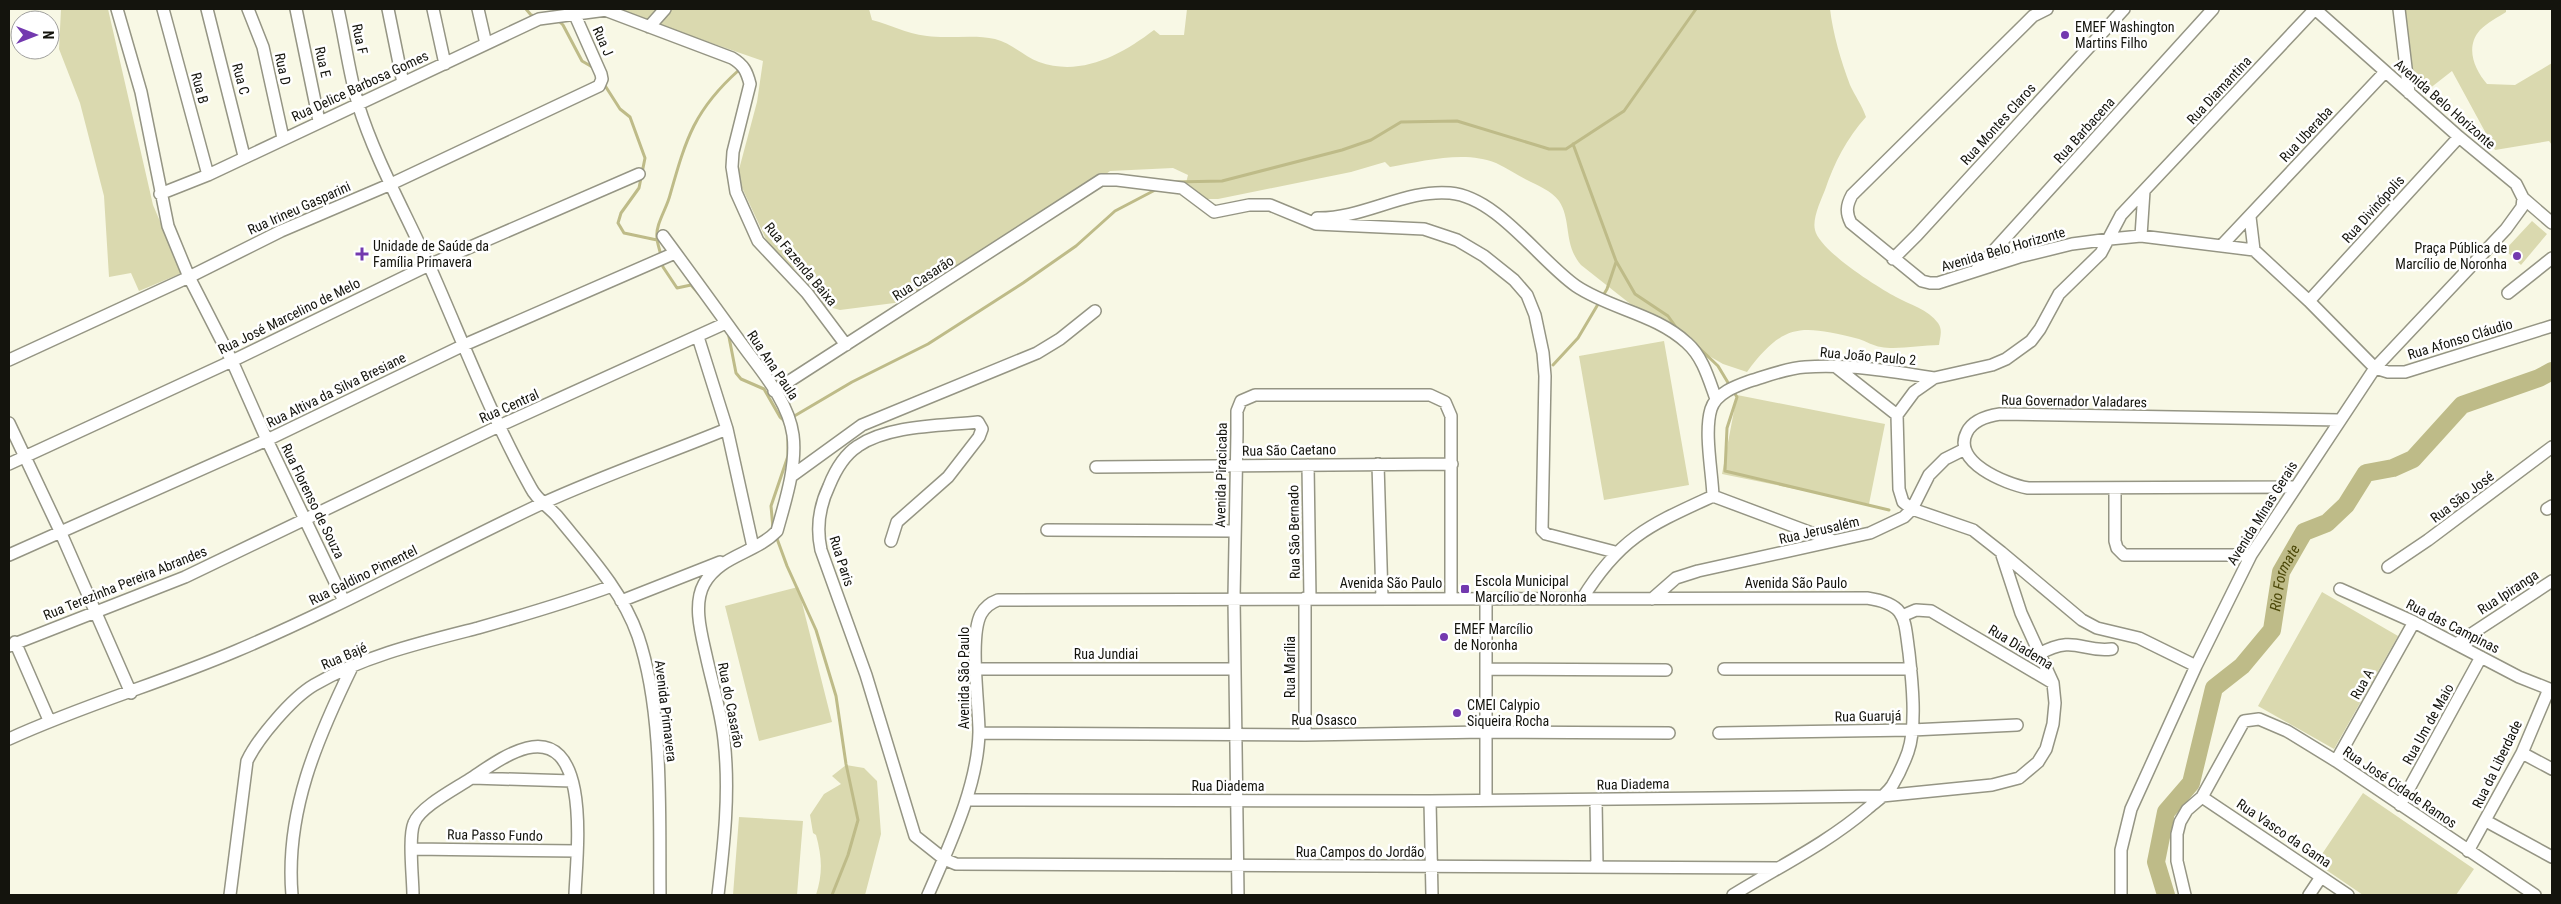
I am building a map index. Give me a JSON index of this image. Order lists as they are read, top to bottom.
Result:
{
  "streets": {
    "street": [
      "Rua F",
      "Rua J",
      "Rua E",
      "Rua D",
      "Rua C",
      "Rua Delice Barbosa Gomes",
      "Rua B",
      "Rua Diamantina",
      "Avenida Belo Horizonte",
      "Rua Montes Claros",
      "Rua Barbacena",
      "Rua Uberaba",
      "Rua Irineu Gasparini",
      "Rua Divinópolis",
      "Rua Fazenda Baixa",
      "Rua Casarão",
      "Rua José Marcelino de Melo",
      "Rua Afonso Cláudio",
      "Rua João Paulo 2",
      "Rua Ana Paula",
      "Rua Altiva da Silva Bresiane",
      "Rua Governador Valadares",
      "Rua Central",
      "Rua São Caetano",
      "Avenida Piracicaba",
      "Rua São José",
      "Rua Florenso de Souza",
      "Avenida Minas Gerais",
      "Rua Jerusalém",
      "Rua São Bernado",
      "Rua Paris",
      "Rua Galdino Pimentel",
      "Rua Terezinha Pereira Abrandes",
      "Avenida São Paulo",
      "Rua Ipiranga",
      "Rua das Campinas",
      "Rua Diadema",
      "Rua Jundiai",
      "Rua Bajé",
      "Rua Marília",
      "Rua A",
      "Rua do Casarão",
      "Avenida Primavera",
      "Rua Guarujá",
      "Rua Osasco",
      "Rua Um de Maio",
      "Rua da Liberdade",
      "Rua José Cidade Ramos",
      "Rua Vasco da Gama",
      "Rua Passo Fundo",
      "Rua Campos do Jordão"
    ]
  },
  "crossings": [
    ["Rua F", "Rua Delice Barbosa Gomes"],
    ["Rua F", "Rua Irineu Gasparini"],
    ["Rua F", "Rua José Marcelino de Melo"],
    ["Rua F", "Rua Altiva da Silva Bresiane"],
    ["Rua F", "Avenida Primavera"],
    ["Rua J", "Rua Delice Barbosa Gomes"],
    ["Rua J", "Rua Irineu Gasparini"],
    ["Rua E", "Rua Delice Barbosa Gomes"],
    ["Rua D", "Rua Delice Barbosa Gomes"],
    ["Rua C", "Rua Delice Barbosa Gomes"],
    ["Rua Delice Barbosa Gomes", "Rua B"],
    ["Rua Delice Barbosa Gomes", "Rua Fazenda Baixa"],
    ["Rua Delice Barbosa Gomes", "Rua Florenso de Souza"],
    ["Rua Diamantina", "Avenida Belo Horizonte"],
    ["Rua Diamantina", "Rua João Paulo 2"],
    ["Avenida Belo Horizonte", "Rua Montes Claros"],
    ["Avenida Belo Horizonte", "Rua Barbacena"],
    ["Avenida Belo Horizonte", "Rua Uberaba"],
    ["Avenida Belo Horizonte", "Rua Divinópolis"],
    ["Avenida Belo Horizonte", "Avenida Minas Gerais"],
    ["Rua Irineu Gasparini", "Rua Florenso de Souza"],
    ["Rua Fazenda Baixa", "Rua Casarão"],
    ["Rua Casarão", "Rua Ana Paula"],
    ["Rua José Marcelino de Melo", "Rua Florenso de Souza"],
    ["Rua Afonso Cláudio", "Avenida Minas Gerais"],
    ["Rua Ana Paula", "Rua Altiva da Silva Bresiane"],
    ["Rua Ana Paula", "Rua Central"],
    ["Rua Ana Paula", "Rua do Casarão"],
    ["Rua Altiva da Silva Bresiane", "Rua Florenso de Souza"],
    ["Rua Altiva da Silva Bresiane", "Avenida Primavera"],
    ["Rua Governador Valadares", "Avenida Minas Gerais"],
    ["Rua Governador Valadares", "Rua Jerusalém"],
    ["Rua Central", "Rua Florenso de Souza"],
    ["Rua Central", "Rua Terezinha Pereira Abrandes"],
    ["Rua Central", "Avenida Primavera"],
    ["Rua São Caetano", "Avenida Piracicaba"],
    ["Rua São Caetano", "Rua São Bernado"],
    ["Avenida Piracicaba", "Avenida São Paulo"],
    ["Avenida Piracicaba", "Rua Diadema"],
    ["Avenida Piracicaba", "Rua Jundiai"],
    ["Avenida Piracicaba", "Rua Osasco"],
    ["Avenida Piracicaba", "Rua Campos do Jordão"],
    ["Rua Florenso de Souza", "Rua Galdino Pimentel"],
    ["Rua Florenso de Souza", "Rua Terezinha Pereira Abrandes"],
    ["Rua Jerusalém", "Avenida São Paulo"],
    ["Rua São Bernado", "Avenida São Paulo"],
    ["Rua São Bernado", "Rua Marília"],
    ["Rua Paris", "Avenida São Paulo"],
    ["Rua Paris", "Rua Campos do Jordão"],
    ["Rua Galdino Pimentel", "Avenida Primavera"],
    ["Avenida São Paulo", "Rua Diadema"],
    ["Avenida São Paulo", "Rua Jundiai"],
    ["Avenida São Paulo", "Rua Marília"],
    ["Avenida São Paulo", "Rua Osasco"],
    ["Avenida São Paulo", "Rua Campos do Jordão"],
    ["Rua Ipiranga", "Rua das Campinas"],
    ["Rua das Campinas", "Rua A"],
    ["Rua das Campinas", "Rua Um de Maio"],
    ["Rua das Campinas", "Rua da Liberdade"],
    ["Rua Bajé", "Avenida Primavera"],
    ["Rua Marília", "Rua Osasco"],
    ["Rua A", "Rua José Cidade Ramos"],
    ["Rua Um de Maio", "Rua José Cidade Ramos"],
    ["Rua da Liberdade", "Rua José Cidade Ramos"],
    ["Rua José Cidade Ramos", "Rua Vasco da Gama"]
  ],
  "water": ["Rio Formate"],
  "places": {
    "other": [
      "EMEF Washington Martins Filho",
      "Praça Pública de Marcílio de Noronha",
      "EMEF Marcílio de Noronha",
      "CMEI Calypio Siqueira Rocha"
    ],
    "health": ["Unidade de Saúde da Família Primavera"],
    "transit": ["Escola Municipal Marcílio de Noronha"]
  },
  "north": "right"
}
